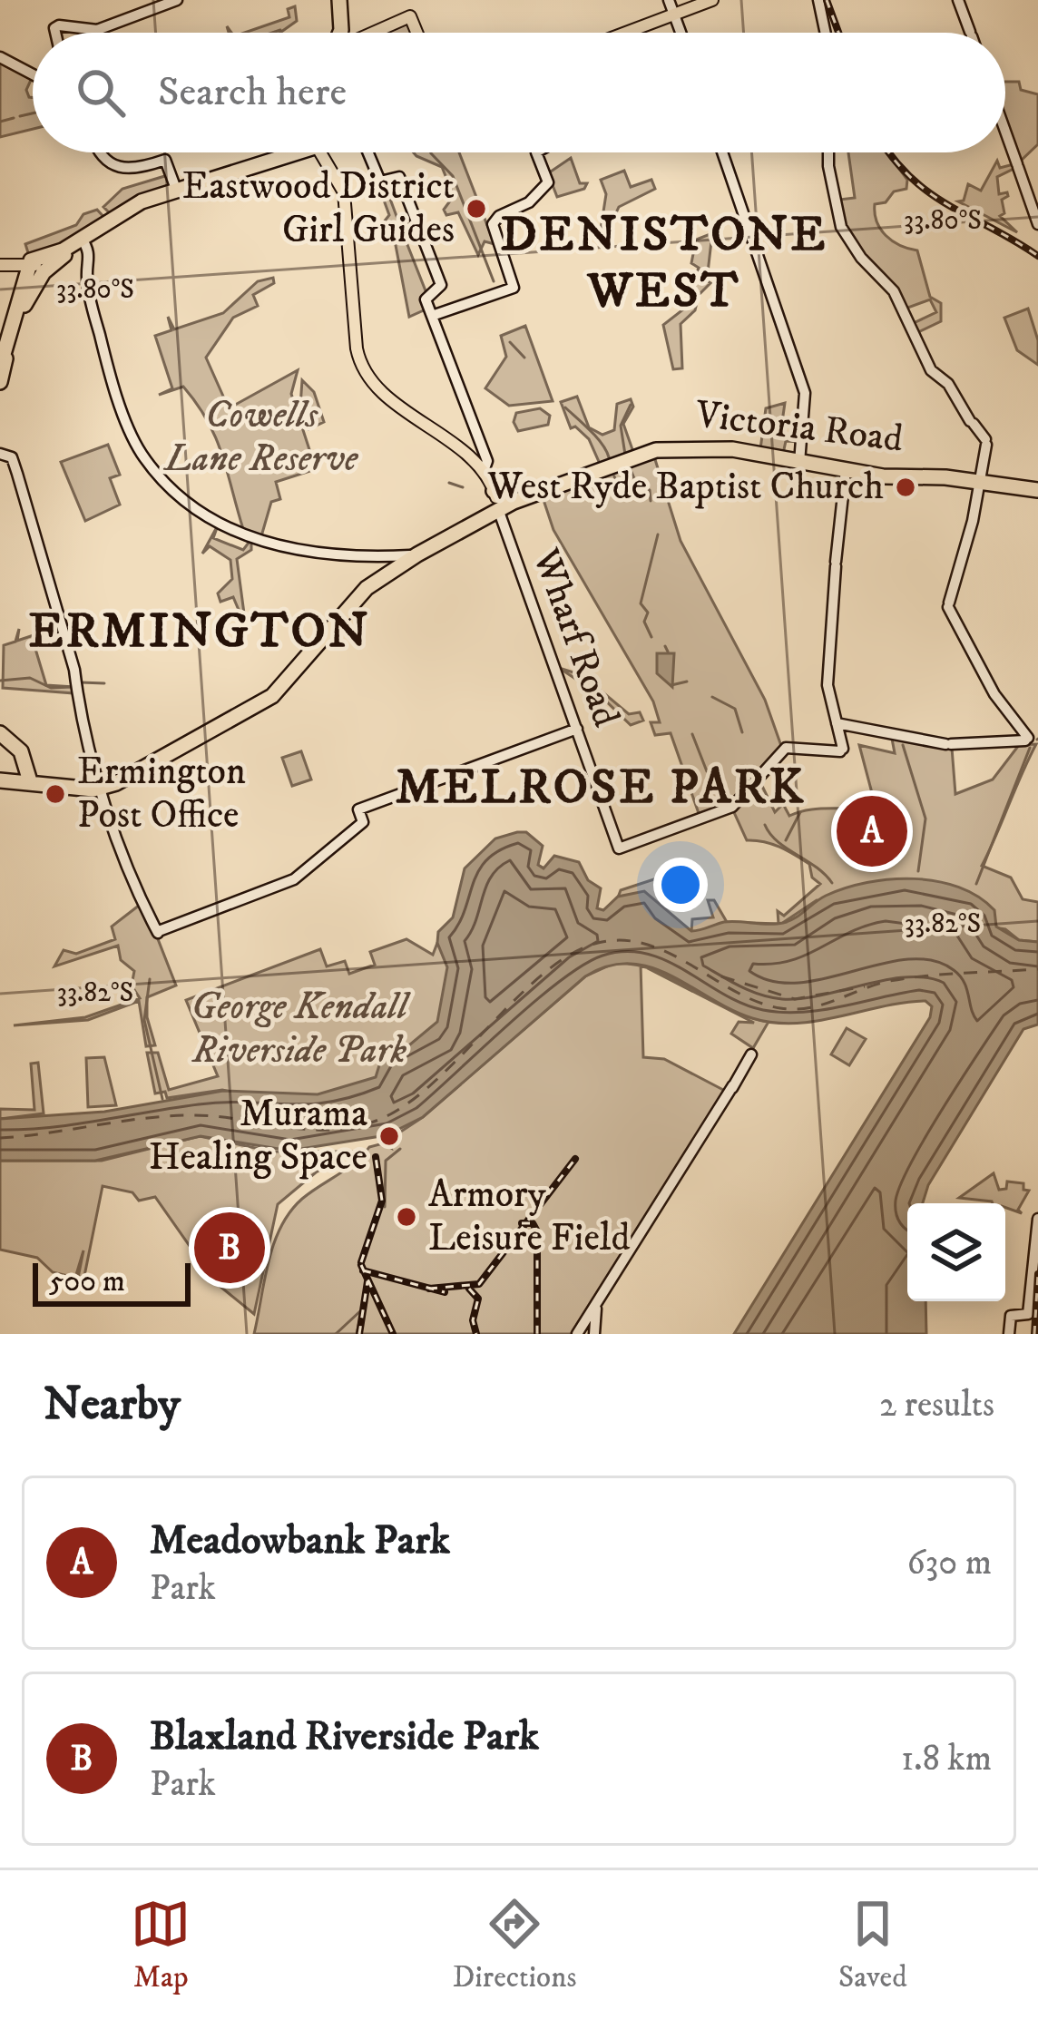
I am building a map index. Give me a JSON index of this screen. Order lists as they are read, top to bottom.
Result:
{
  "streets": {
    "highway": ["Victoria Road"],
    "street": ["Wharf Road"]
  },
  "crossings": [
    ["Victoria Road", "Wharf Road"]
  ],
  "districts": ["DENISTONE WEST", "ERMINGTON", "MELROSE PARK"],
  "parks": ["Cowells Lane Reserve", "George Kendall Riverside Park"],
  "places": [
    "Eastwood District Girl Guides",
    "West Ryde Baptist Church",
    "Ermington Post Office",
    "Murama Healing Space",
    "Armory Leisure Field"
  ],
  "scale_bar": "500 m",
  "page": {
    "search": "Search here",
    "pins": ["A", "B"],
    "scale": "500 m",
    "heading": ["Nearby", "2 results"],
    "list": [
      {
        "mark": "A",
        "name": "Meadowbank Park",
        "note": "Park",
        "value": "630 m"
      },
      {
        "mark": "B",
        "name": "Blaxland Riverside Park",
        "note": "Park",
        "value": "1.8 km"
      }
    ],
    "nav": ["Map", "Directions", "Saved"]
  },
  "coordinates": ["33.80°S", "33.82°S"]
}
